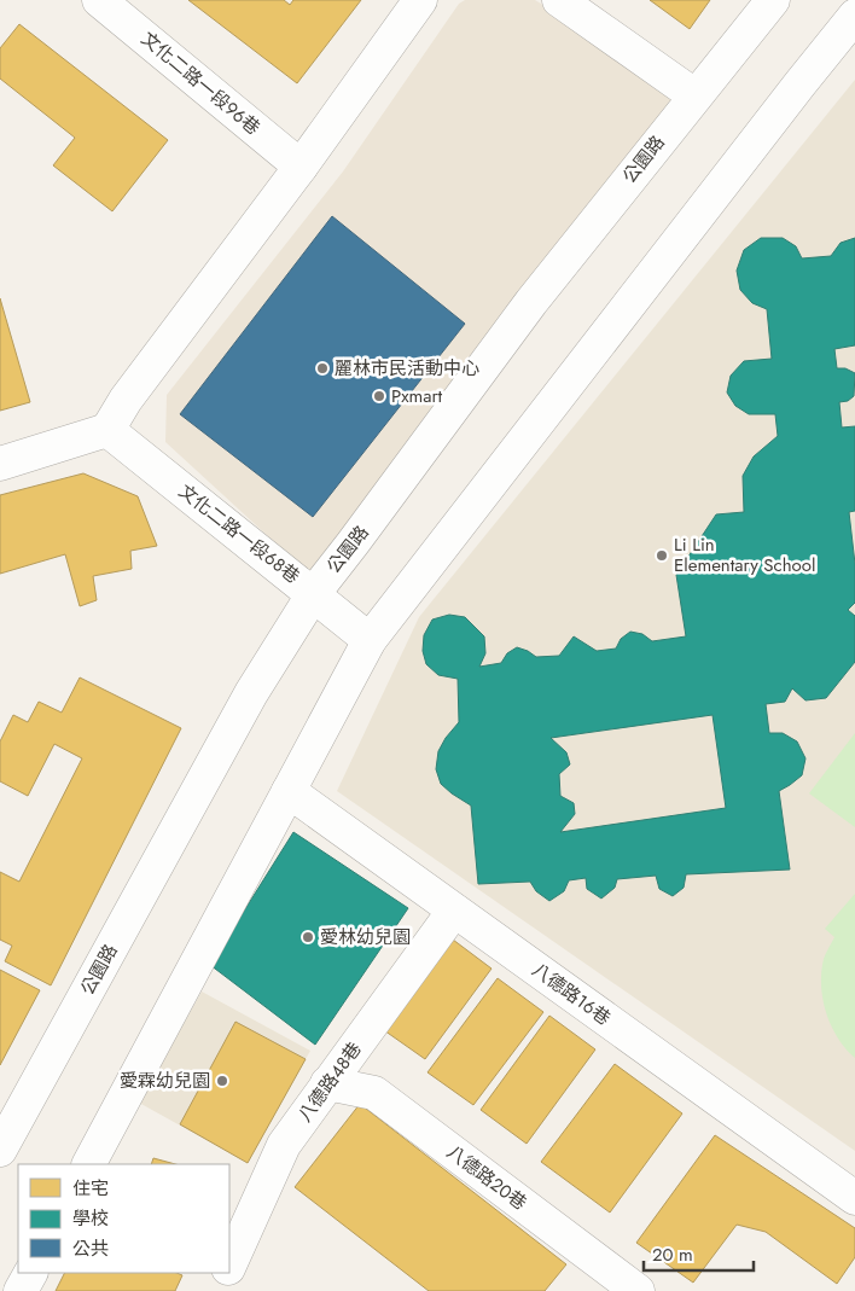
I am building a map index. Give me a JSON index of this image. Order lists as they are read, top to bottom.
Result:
{
  "streets": {
    "street": [
      "文化二路一段96巷",
      "公園路",
      "文化二路一段68巷",
      "八德路16巷",
      "八德路48巷",
      "八德路20巷"
    ]
  },
  "crossings": [
    ["公園路", "文化二路一段68巷"],
    ["八德路16巷", "八德路48巷"],
    ["八德路48巷", "八德路20巷"]
  ],
  "places": [
    "麗林市民活動中心",
    "Pxmart",
    "Li Lin Elementary School",
    "愛林幼兒園",
    "愛霖幼兒園"
  ],
  "legend": ["住宅", "學校", "公共"],
  "scale_bar": "20 m"
}
